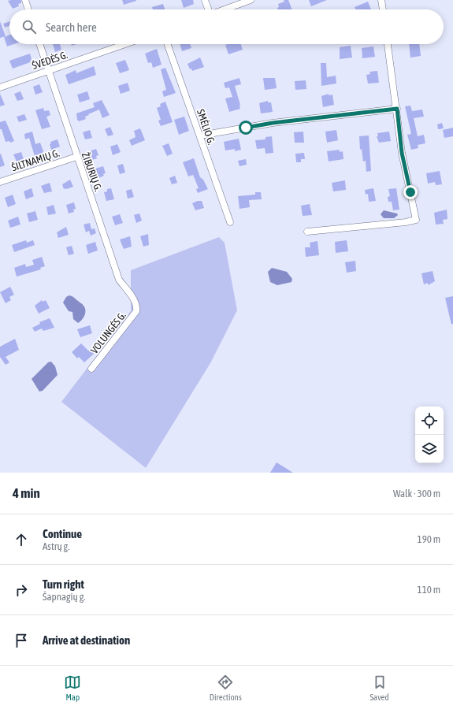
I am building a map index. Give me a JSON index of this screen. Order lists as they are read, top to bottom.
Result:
{
  "streets": {
    "street": [
      "ŠVEDĖS G.",
      "SMĖLIO G.",
      "ŠILTNAMIŲ G.",
      "ŽIBURIŲ G.",
      "VOLUNGĖS G."
    ]
  },
  "crossings": [
    ["ŠVEDĖS G.", "ŽIBURIŲ G."],
    ["ŠILTNAMIŲ G.", "ŽIBURIŲ G."],
    ["ŽIBURIŲ G.", "VOLUNGĖS G."]
  ],
  "page": {
    "search": "Search here",
    "heading": ["4 min", "Walk · 300 m"],
    "list": [
      ["Continue", "Astrų g.", "190 m"],
      ["Turn right", "Šapnagių g.", "110 m"],
      "Arrive at destination"
    ],
    "nav": ["Map", "Directions", "Saved"]
  }
}
